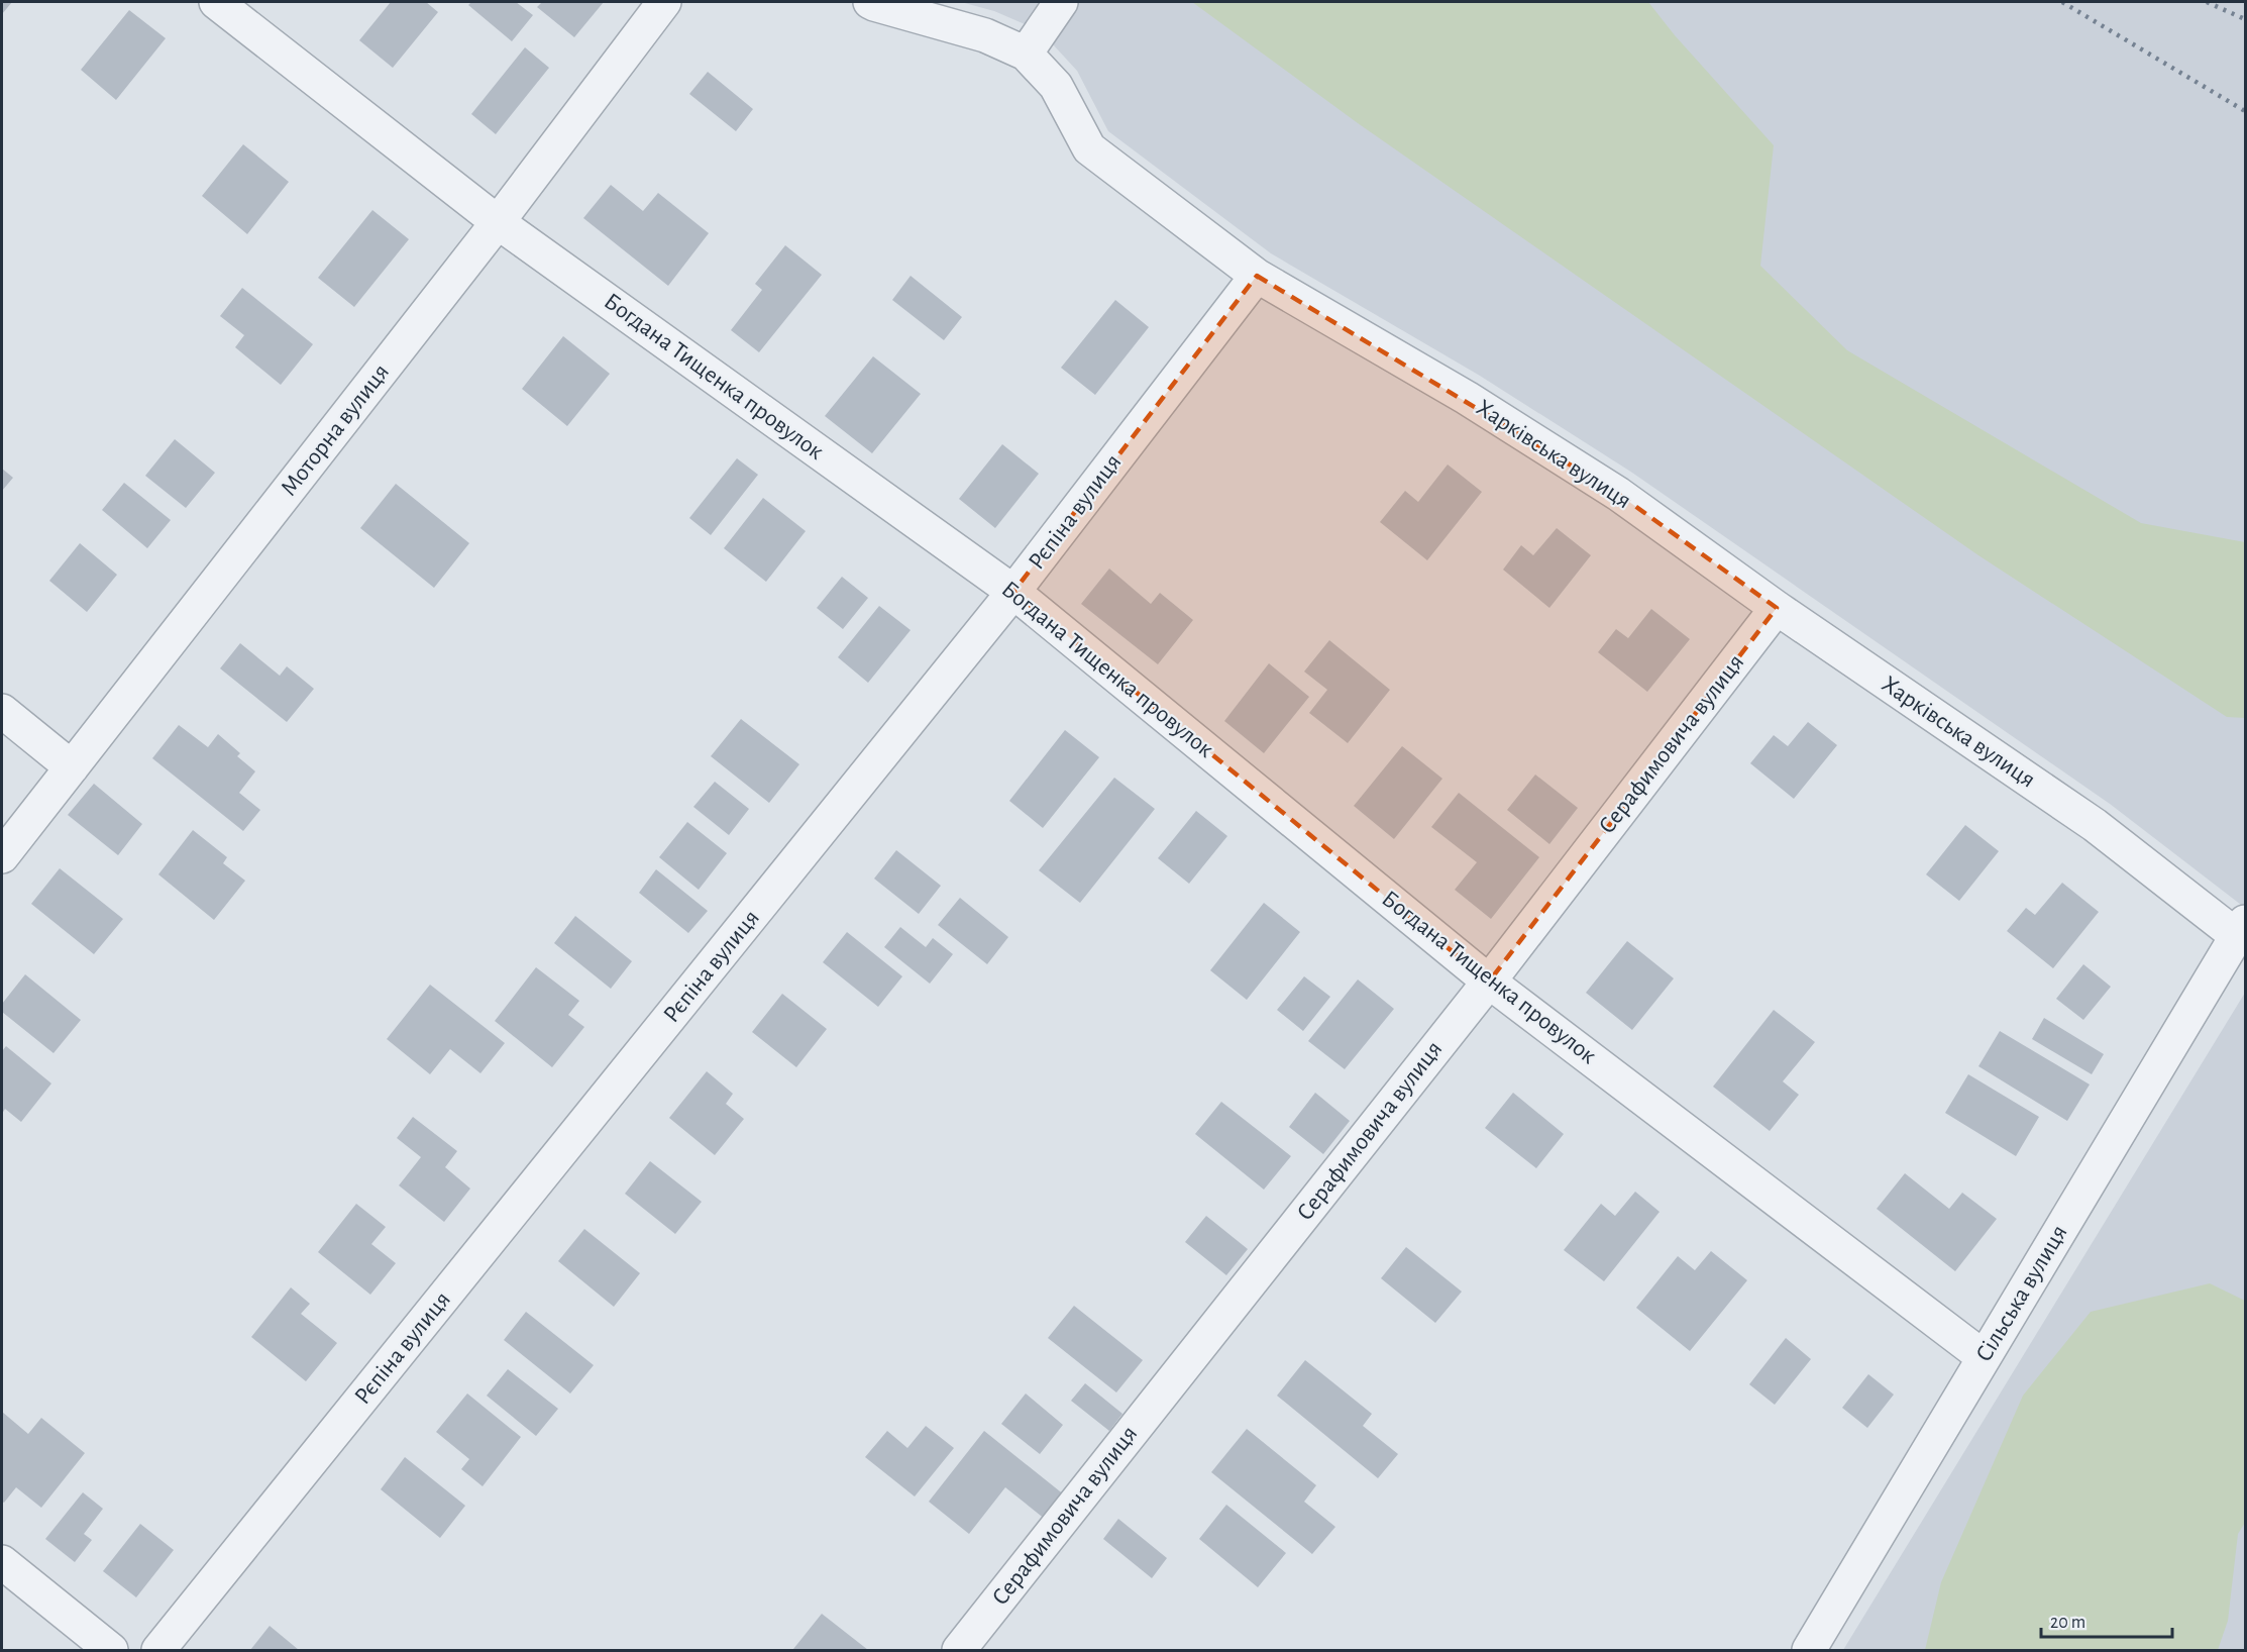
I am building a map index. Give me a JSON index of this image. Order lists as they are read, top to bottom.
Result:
{
  "streets": {
    "street": [
      "Богдана Тищенка провулок",
      "Моторна вулиця",
      "Харківська вулиця",
      "Рєпіна вулиця",
      "Серафимовича вулиця",
      "Сільська вулиця"
    ]
  },
  "crossings": [
    ["Богдана Тищенка провулок", "Моторна вулиця"],
    ["Богдана Тищенка провулок", "Рєпіна вулиця"],
    ["Богдана Тищенка провулок", "Серафимовича вулиця"],
    ["Богдана Тищенка провулок", "Сільська вулиця"],
    ["Харківська вулиця", "Рєпіна вулиця"],
    ["Харківська вулиця", "Серафимовича вулиця"],
    ["Харківська вулиця", "Сільська вулиця"]
  ],
  "scale_bar": "20 m"
}
